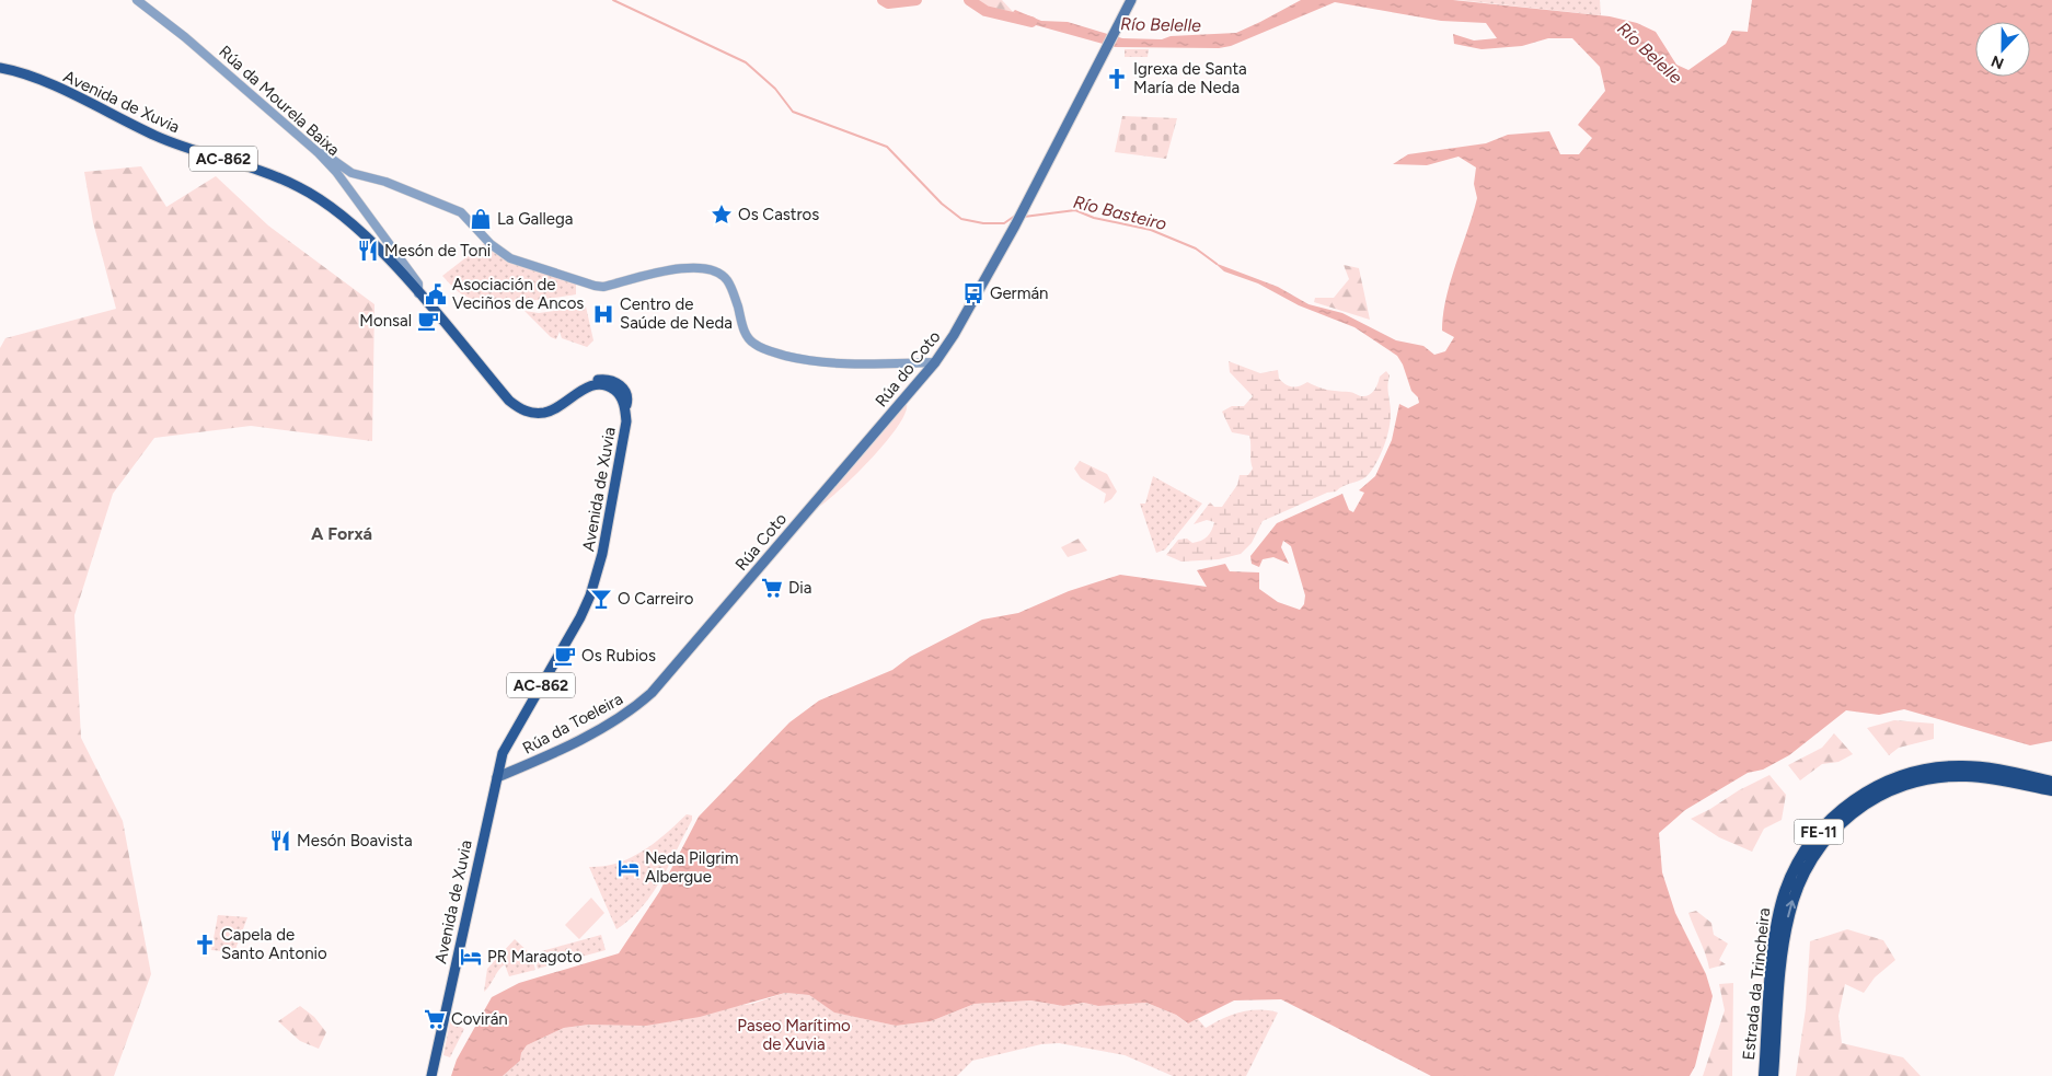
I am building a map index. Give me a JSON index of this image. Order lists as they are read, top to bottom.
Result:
{
  "streets": {
    "highway": ["FE-11", "Estrada da Trincheira"],
    "main road": [
      "Avenida de Xuvia",
      "AC-862",
      "Rúa do Coto",
      "Rúa Coto",
      "Rúa da Toeleira"
    ],
    "street": ["Rúa da Mourela Baixa"]
  },
  "crossings": [
    ["Rúa da Mourela Baixa", "Avenida de Xuvia"],
    ["Avenida de Xuvia", "Rúa da Toeleira"],
    ["Rúa do Coto", "Rúa Coto"],
    ["Rúa Coto", "Rúa da Toeleira"]
  ],
  "one_way": ["Estrada da Trincheira"],
  "districts": ["A Forxá"],
  "water": ["Río Belelle", "Río Basteiro"],
  "parks": ["Paseo Marítimo de Xuvia"],
  "places": {
    "church": ["Igrexa de Santa María de Neda", "Capela de Santo Antonio"],
    "place": ["Os Castros"],
    "shop": ["La Gallega"],
    "restaurant": ["Mesón de Toni", "Mesón Boavista"],
    "bus stop": ["Germán"],
    "public building": ["Asociación de Veciños de Ancos"],
    "hospital": ["Centro de Saúde de Neda"],
    "cafe": ["Monsal", "Os Rubios"],
    "supermarket": ["Dia", "Covirán"],
    "bar": ["O Carreiro"],
    "hotel": ["Neda Pilgrim Albergue", "PR Maragoto"]
  },
  "north": "bottom"
}
